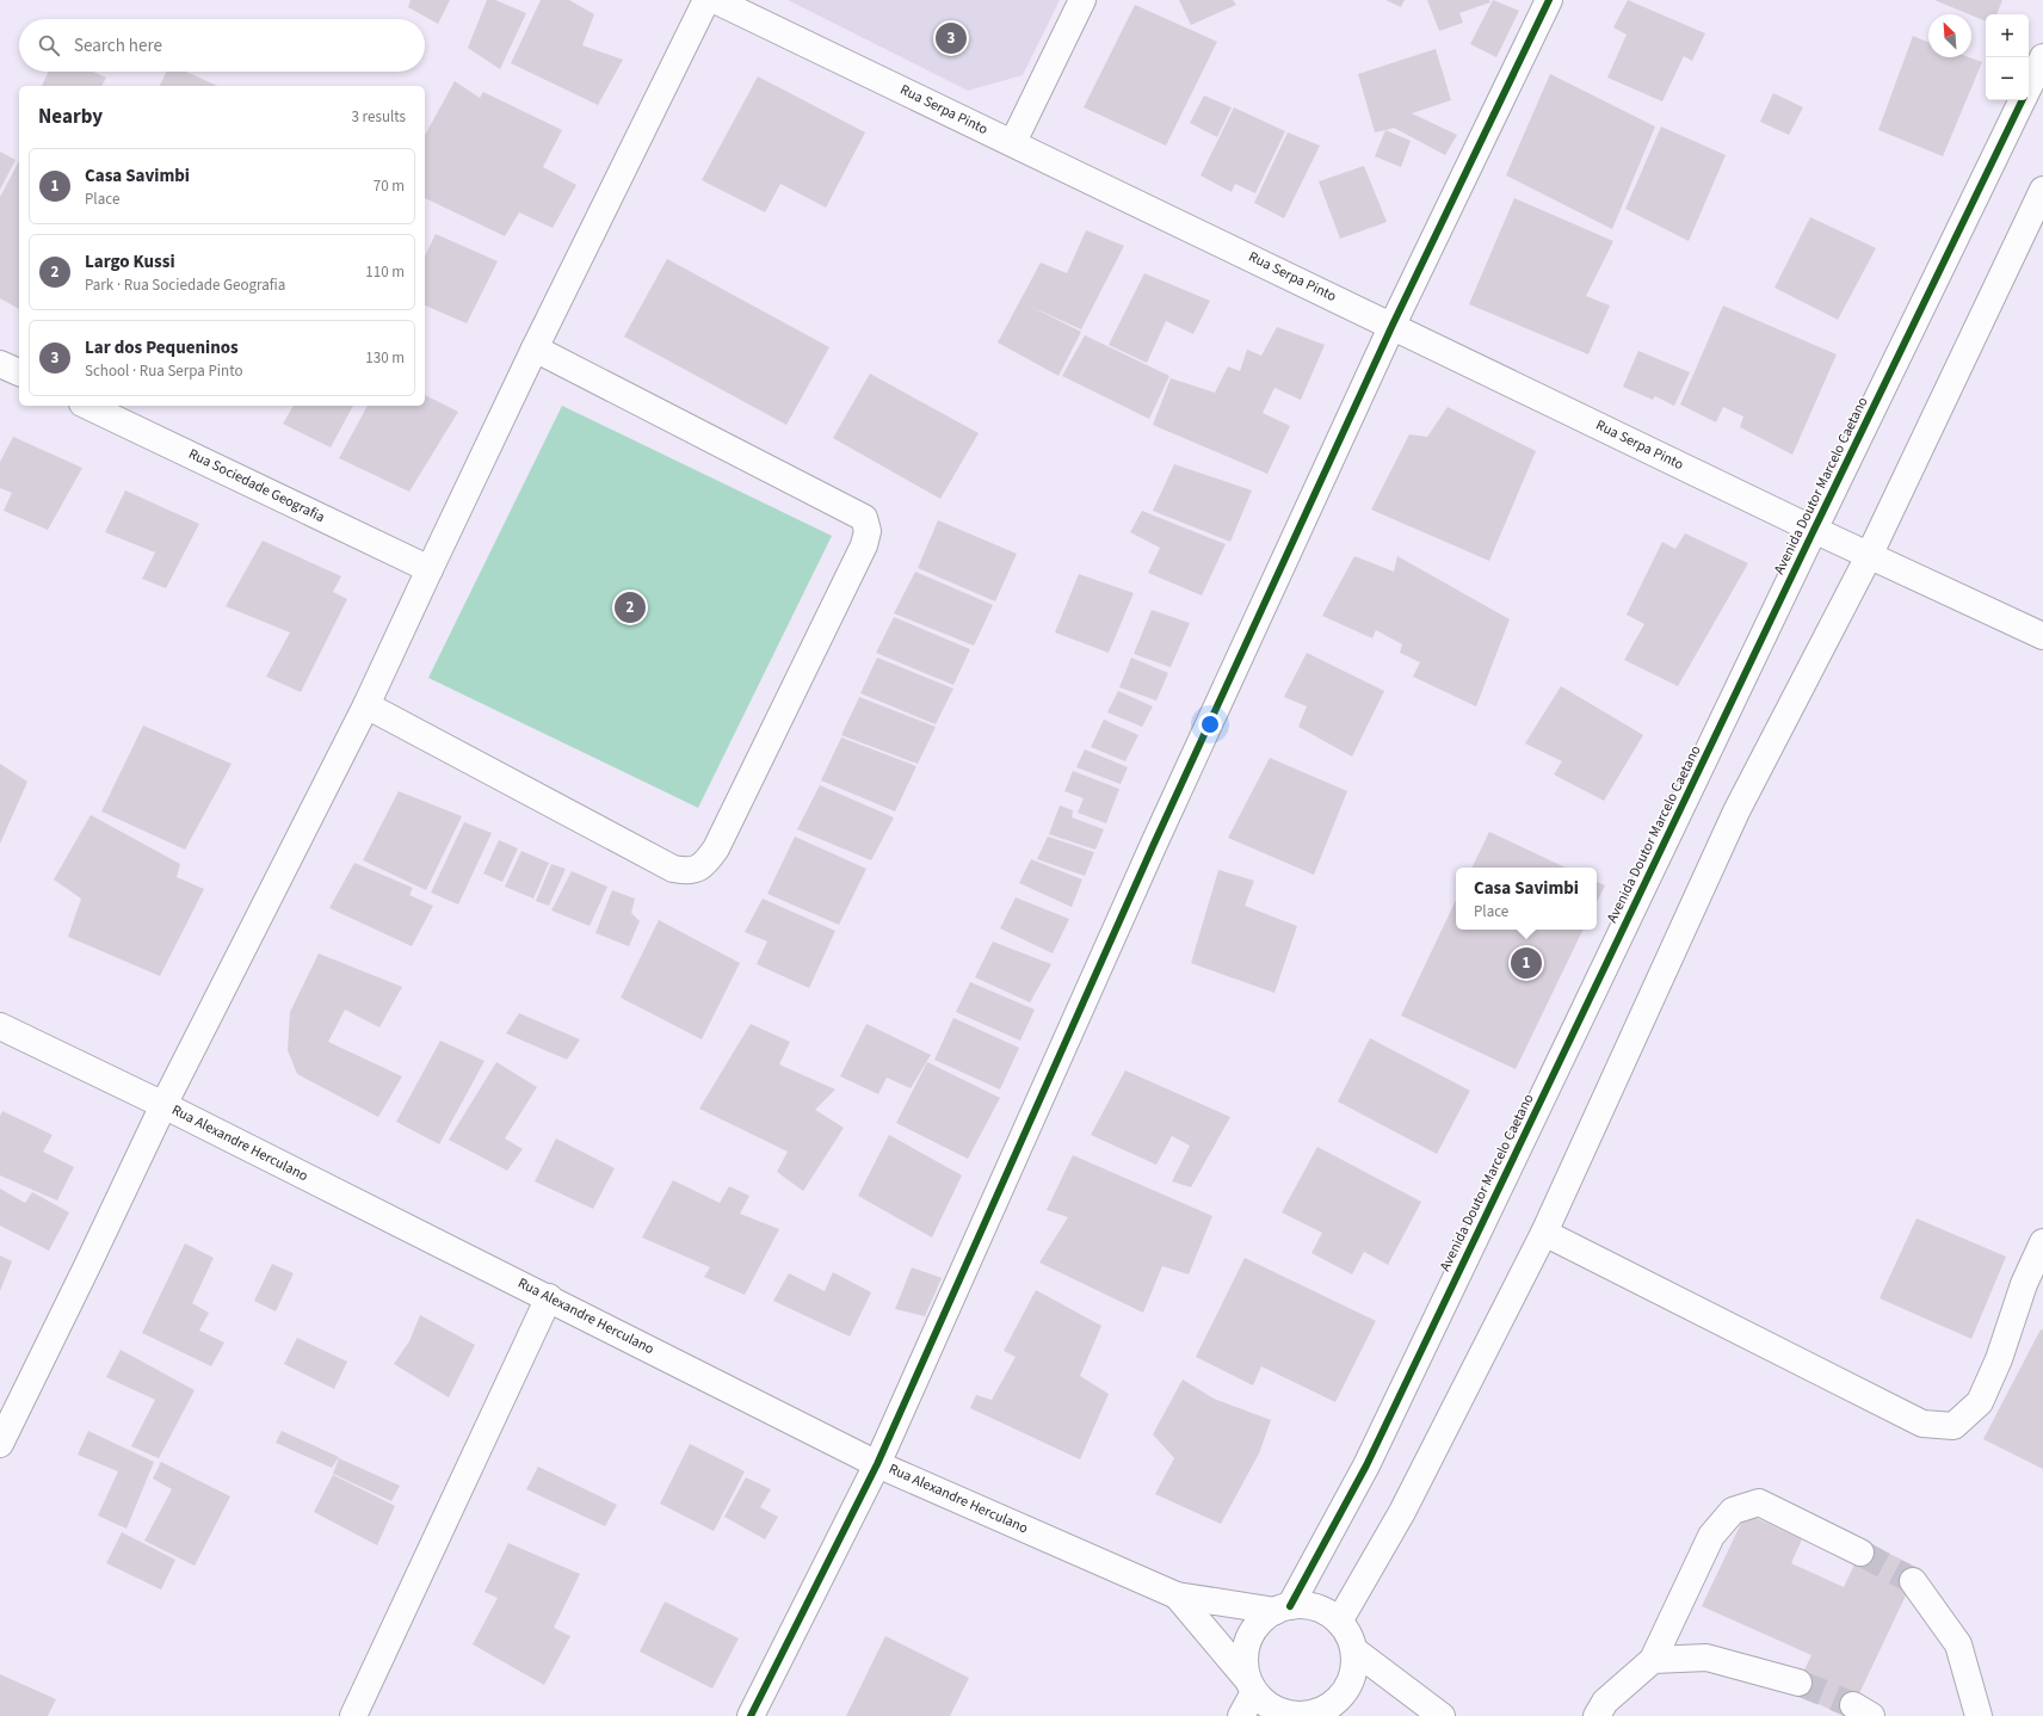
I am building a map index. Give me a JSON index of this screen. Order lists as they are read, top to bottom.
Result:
{
  "streets": {
    "street": [
      "Rua Serpa Pinto",
      "Rua Sociedade Geografia",
      "Avenida Doutor Marcelo Caetano",
      "Rua Alexandre Herculano"
    ]
  },
  "crossings": [
    ["Rua Serpa Pinto", "Avenida Doutor Marcelo Caetano"],
    ["Avenida Doutor Marcelo Caetano", "Rua Alexandre Herculano"]
  ],
  "north": "top left",
  "page": {
    "map_buttons": ["+", "−"],
    "search": "Search here",
    "pins": ["3", "2", "1"],
    "heading": ["Nearby", "3 results"],
    "list": [
      {
        "mark": "1",
        "name": "Casa Savimbi",
        "note": "Place",
        "value": "70 m"
      },
      {
        "mark": "2",
        "name": "Largo Kussi",
        "note": "Park · Rua Sociedade Geografia",
        "value": "110 m"
      },
      {
        "mark": "3",
        "name": "Lar dos Pequeninos",
        "note": "School · Rua Serpa Pinto",
        "value": "130 m"
      }
    ],
    "popup": ["Casa Savimbi", "Place"]
  }
}
